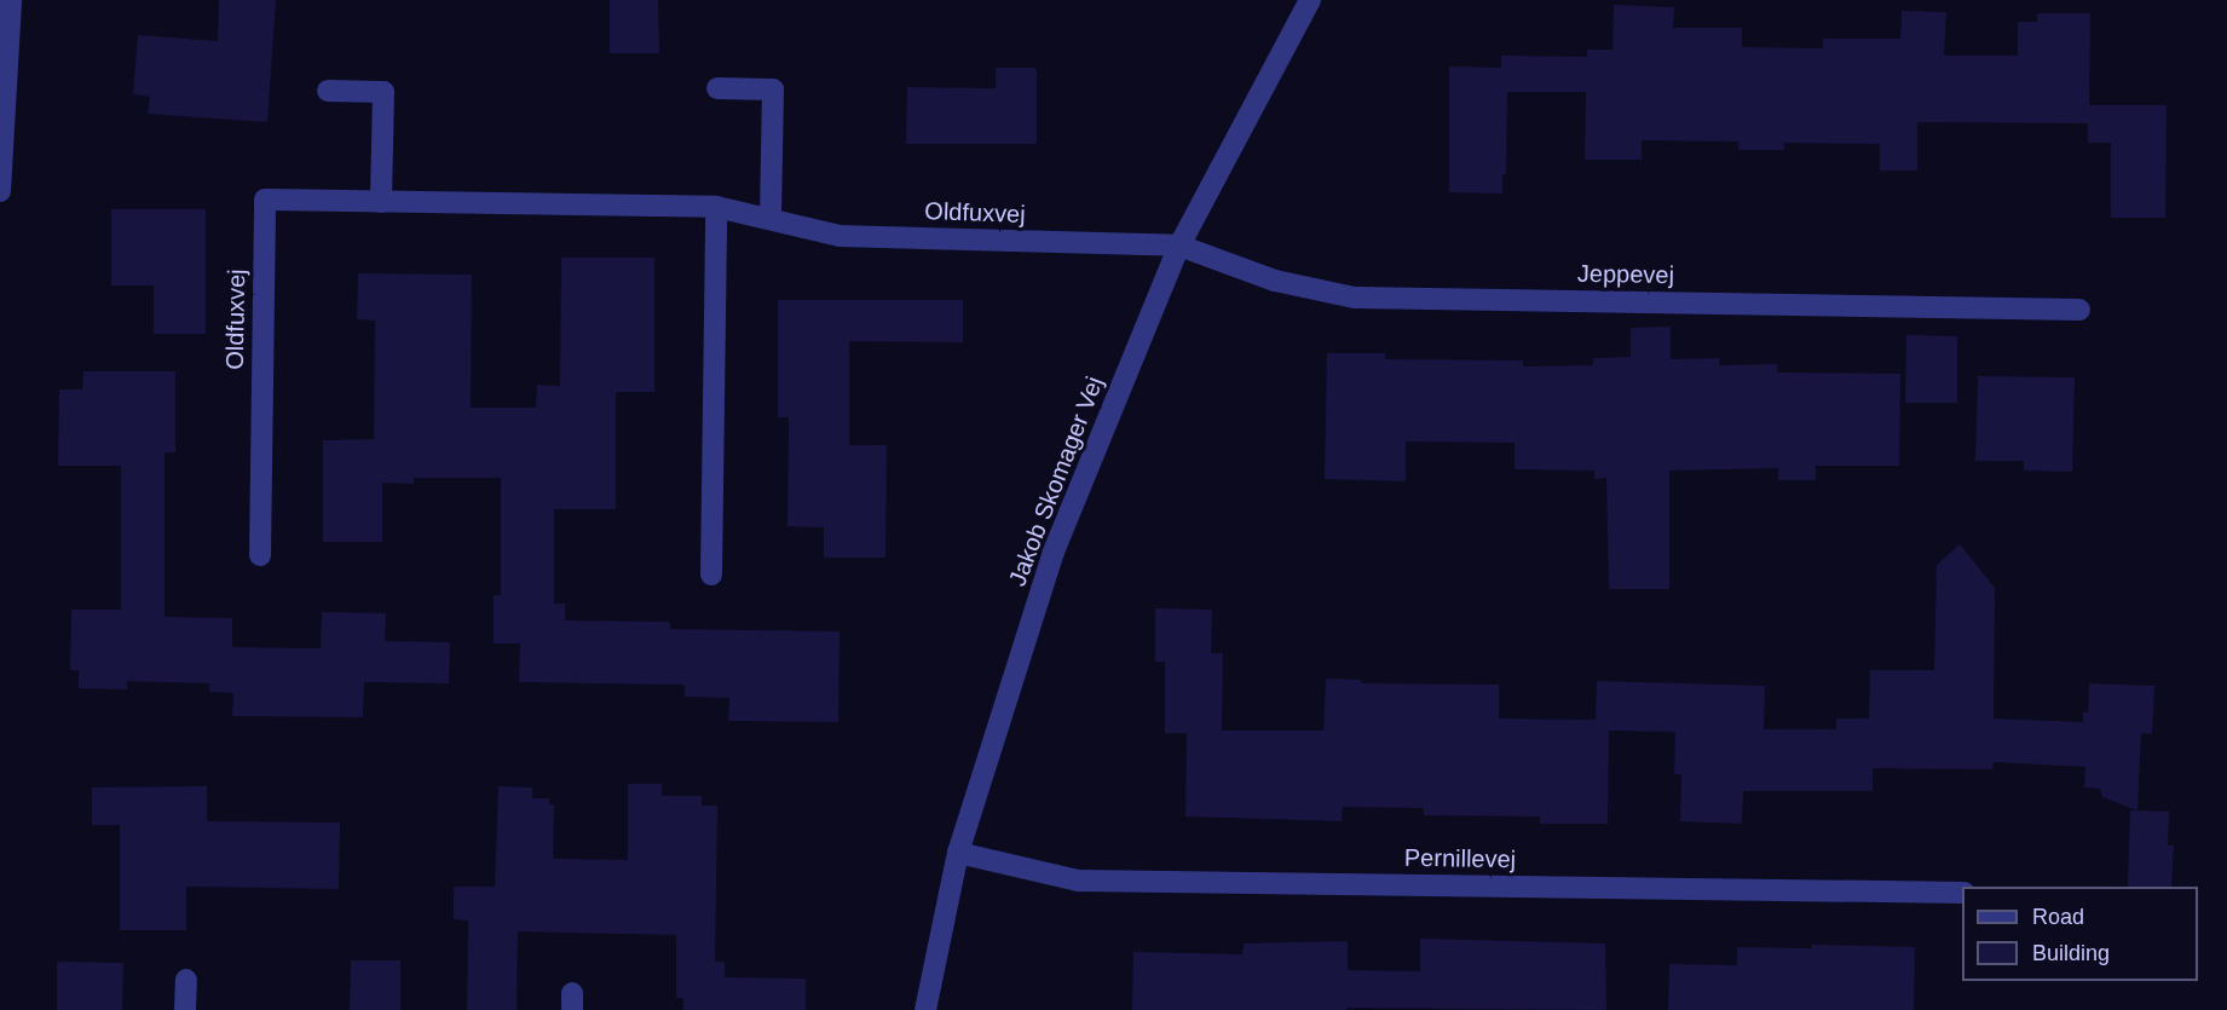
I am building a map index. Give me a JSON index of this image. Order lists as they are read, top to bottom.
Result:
{
  "streets": {
    "street": [
      "Oldfuxvej",
      "Jeppevej",
      "Jakob Skomager Vej",
      "Pernillevej"
    ]
  },
  "crossings": [
    ["Oldfuxvej", "Jeppevej"],
    ["Oldfuxvej", "Jakob Skomager Vej"],
    ["Jeppevej", "Jakob Skomager Vej"],
    ["Jakob Skomager Vej", "Pernillevej"]
  ],
  "legend": ["Road", "Building"]
}
